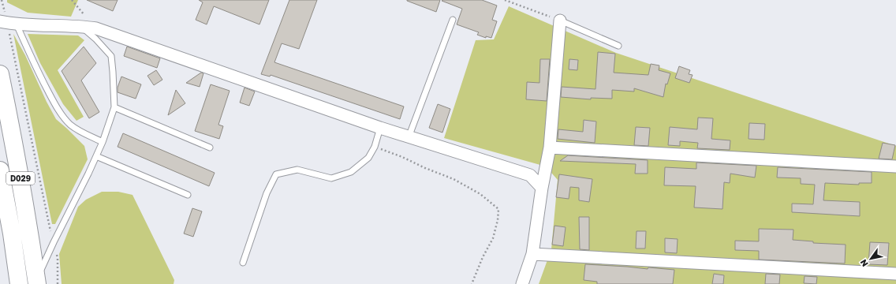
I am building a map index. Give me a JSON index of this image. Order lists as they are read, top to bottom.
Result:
{
  "streets": {
    "highway": ["D029"]
  },
  "north": "bottom left"
}
